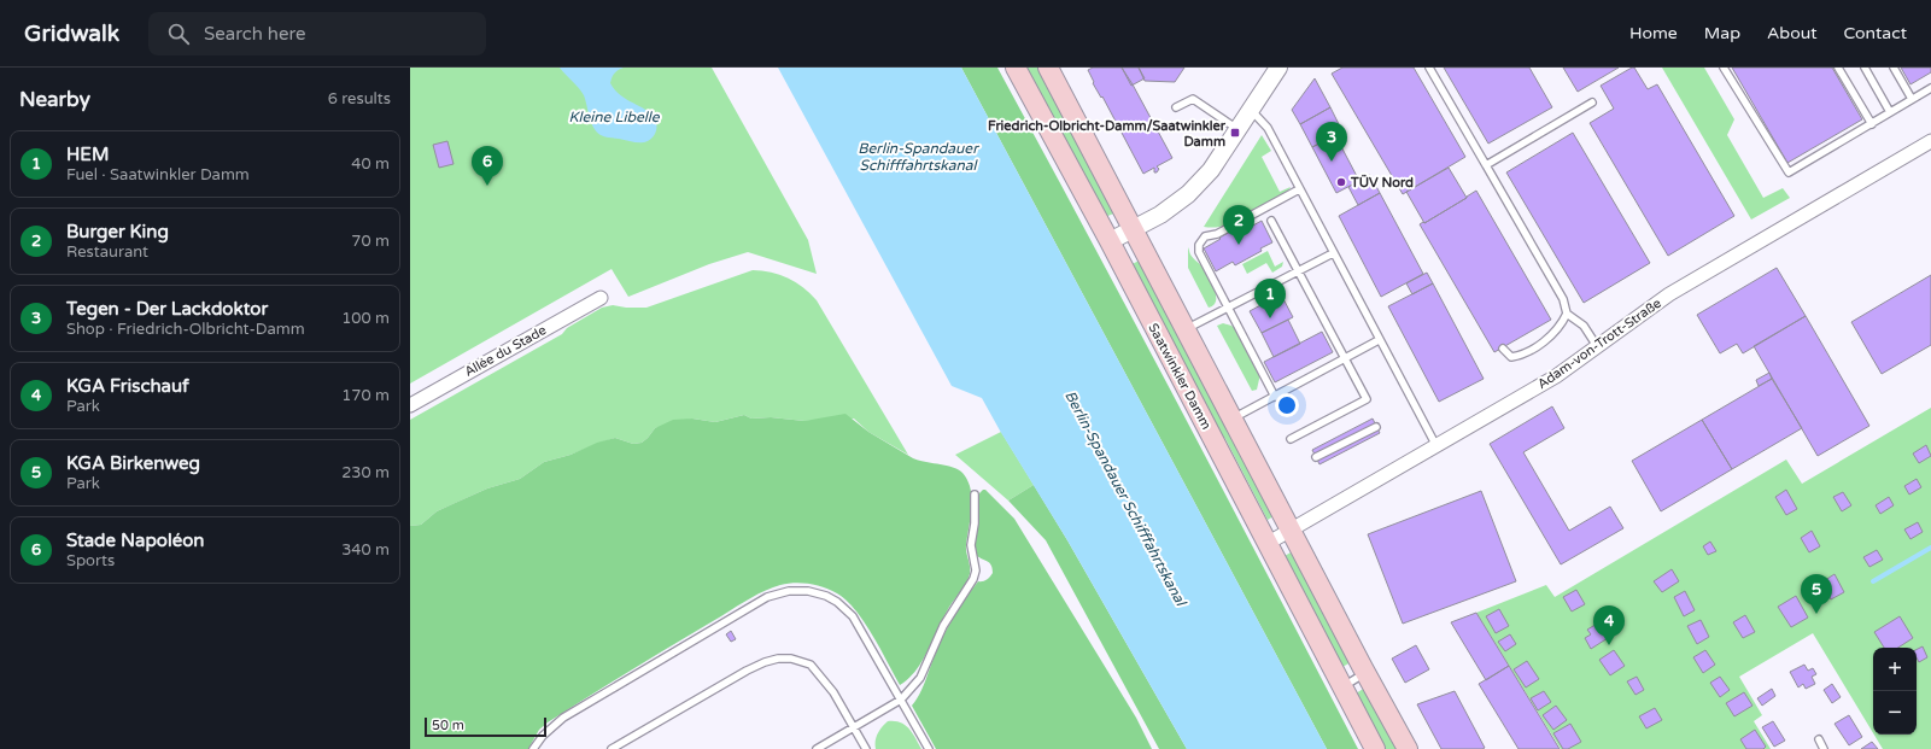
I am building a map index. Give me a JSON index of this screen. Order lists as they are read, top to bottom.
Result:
{
  "streets": {
    "main road": ["Saatwinkler Damm"],
    "street": ["Adam-von-Trott-Straße", "Allée du Stade"]
  },
  "crossings": [
    ["Adam-von-Trott-Straße", "Saatwinkler Damm"]
  ],
  "water": ["Kleine Libelle", "Berlin-Spandauer Schifffahrtskanal"],
  "places": {
    "transit": ["Friedrich-Olbricht-Damm/Saatwinkler Damm"],
    "other": ["TÜV Nord"]
  },
  "scale_bar": "50 m",
  "page": {
    "header": "Gridwalk",
    "search": "Search here",
    "nav": [
      "Home",
      "Map",
      "About",
      "Contact"
    ],
    "heading": ["Nearby", "6 results"],
    "pins": [
      "3",
      "6",
      "2",
      "1",
      "5",
      "4"
    ],
    "list": [
      {
        "mark": "1",
        "name": "HEM",
        "note": "Fuel · Saatwinkler Damm",
        "value": "40 m"
      },
      {
        "mark": "2",
        "name": "Burger King",
        "note": "Restaurant",
        "value": "70 m"
      },
      {
        "mark": "3",
        "name": "Tegen - Der Lackdoktor",
        "note": "Shop · Friedrich-Olbricht-Damm",
        "value": "100 m"
      },
      {
        "mark": "4",
        "name": "KGA Frischauf",
        "note": "Park",
        "value": "170 m"
      },
      {
        "mark": "5",
        "name": "KGA Birkenweg",
        "note": "Park",
        "value": "230 m"
      },
      {
        "mark": "6",
        "name": "Stade Napoléon",
        "note": "Sports",
        "value": "340 m"
      }
    ],
    "map_buttons": ["+", "−"],
    "scale": "50 m"
  }
}
